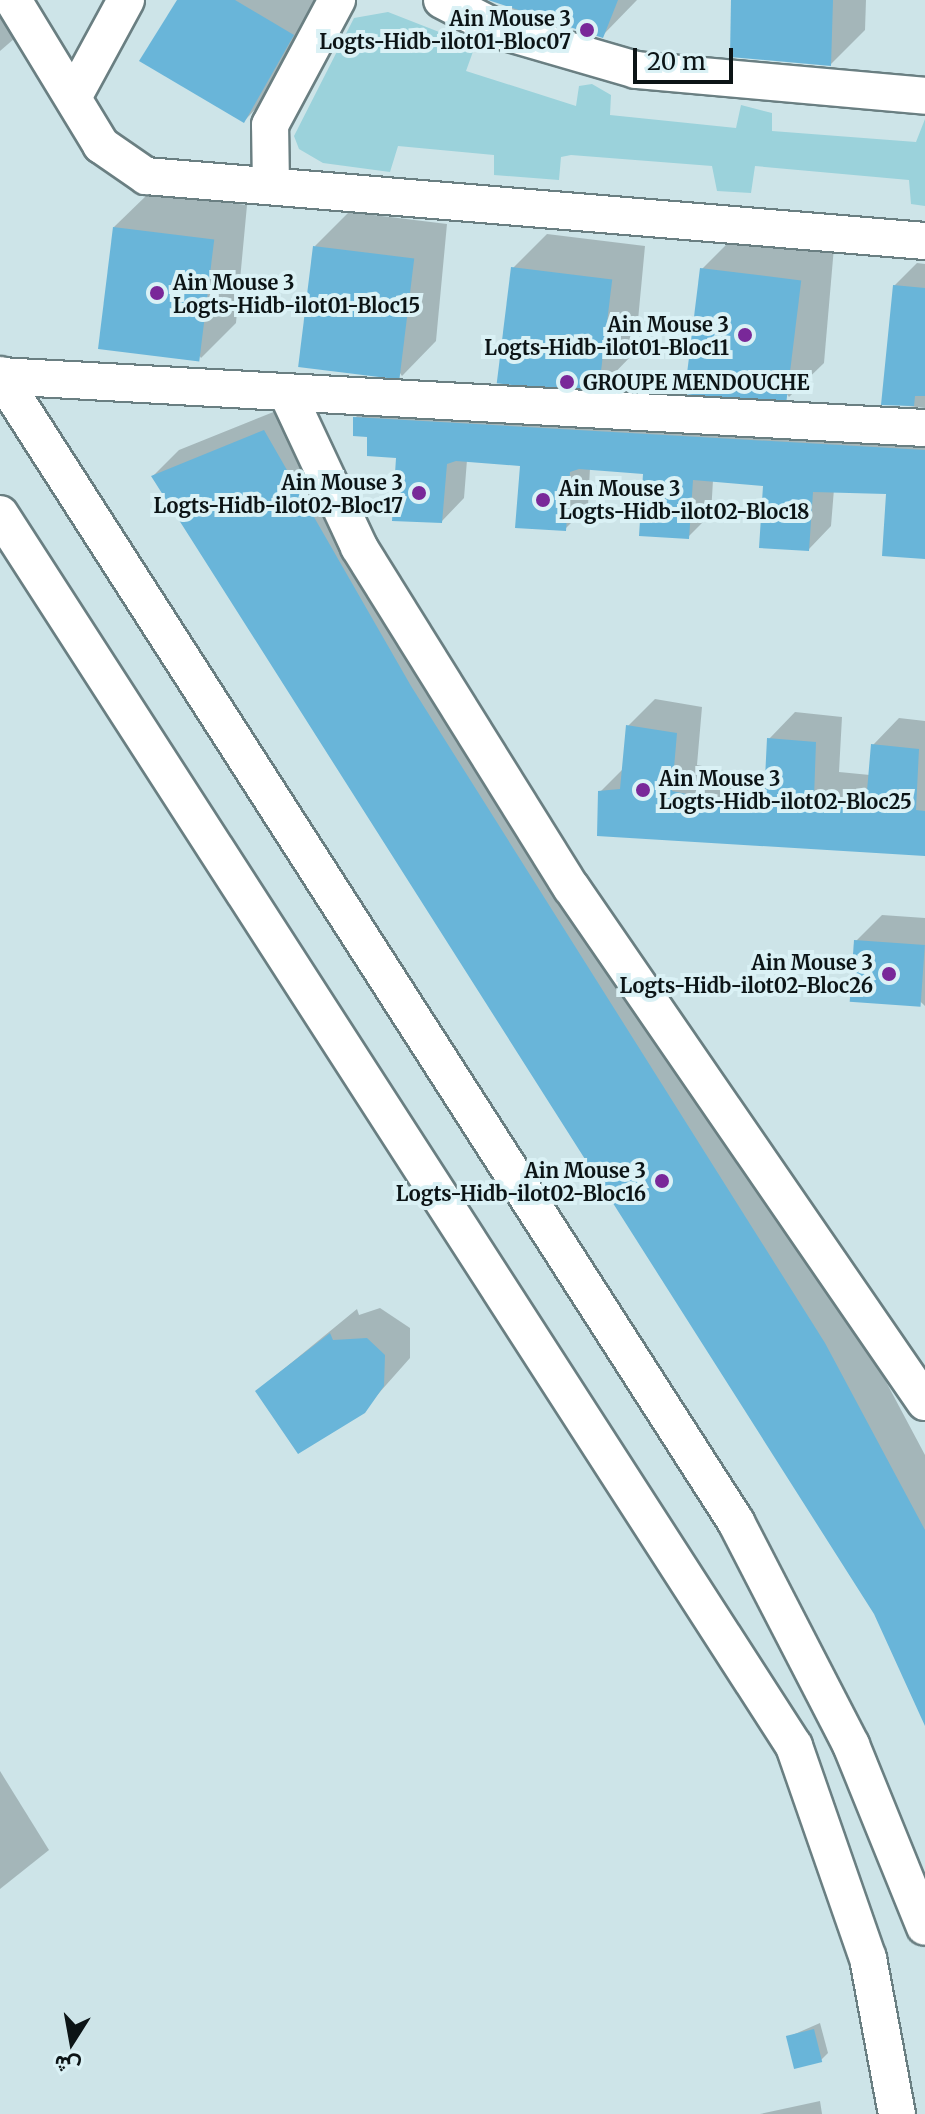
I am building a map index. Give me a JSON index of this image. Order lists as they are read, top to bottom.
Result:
{
  "places": [
    "Ain Mouse 3 Logts-Hidb-ilot01-Bloc07",
    "Ain Mouse 3 Logts-Hidb-ilot01-Bloc15",
    "Ain Mouse 3 Logts-Hidb-ilot01-Bloc11",
    "GROUPE MENDOUCHE",
    "Ain Mouse 3 Logts-Hidb-ilot02-Bloc17",
    "Ain Mouse 3 Logts-Hidb-ilot02-Bloc18",
    "Ain Mouse 3 Logts-Hidb-ilot02-Bloc25",
    "Ain Mouse 3 Logts-Hidb-ilot02-Bloc26",
    "Ain Mouse 3 Logts-Hidb-ilot02-Bloc16"
  ],
  "scale_bar": "20 m",
  "north": "bottom"
}
